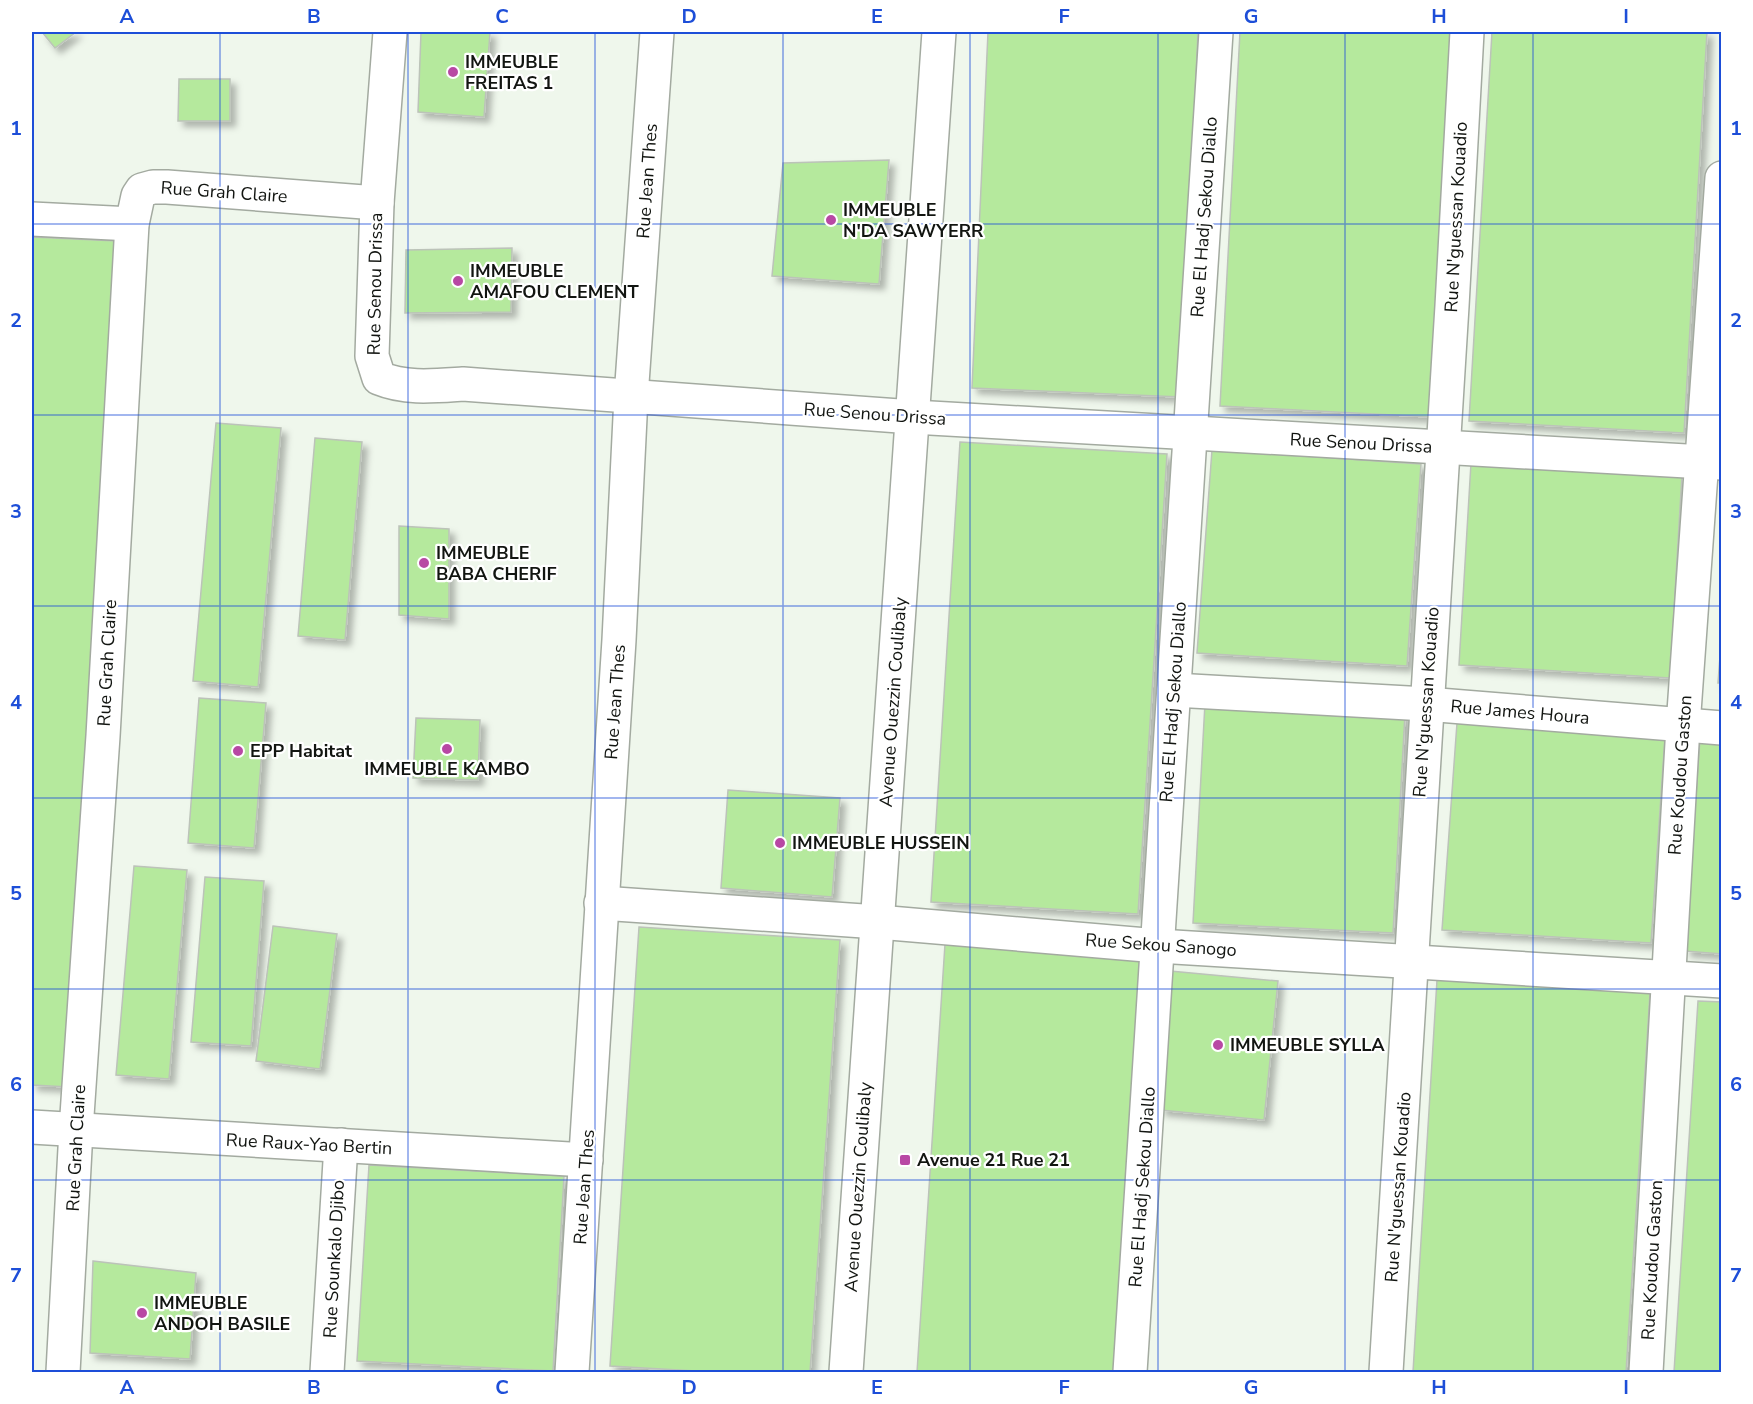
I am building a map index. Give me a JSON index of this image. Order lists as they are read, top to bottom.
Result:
{
  "streets": {
    "street": [
      "Rue Jean Thes",
      "Rue Grah Claire",
      "Rue El Hadj Sekou Diallo",
      "Rue N'guessan Kouadio",
      "Rue Senou Drissa",
      "Avenue Ouezzin Coulibaly",
      "Rue James Houra",
      "Rue Koudou Gaston",
      "Rue Sekou Sanogo",
      "Rue Raux-Yao Bertin",
      "Rue Sounkalo Djibo"
    ]
  },
  "crossings": [
    ["Rue Jean Thes", "Rue Senou Drissa"],
    ["Rue Jean Thes", "Rue Sekou Sanogo"],
    ["Rue Jean Thes", "Rue Raux-Yao Bertin"],
    ["Rue Grah Claire", "Rue Senou Drissa"],
    ["Rue Grah Claire", "Rue Raux-Yao Bertin"],
    ["Rue El Hadj Sekou Diallo", "Rue Senou Drissa"],
    ["Rue El Hadj Sekou Diallo", "Rue James Houra"],
    ["Rue El Hadj Sekou Diallo", "Rue Sekou Sanogo"],
    ["Rue N'guessan Kouadio", "Rue Senou Drissa"],
    ["Rue N'guessan Kouadio", "Rue James Houra"],
    ["Rue N'guessan Kouadio", "Rue Sekou Sanogo"],
    ["Rue Senou Drissa", "Avenue Ouezzin Coulibaly"],
    ["Rue Senou Drissa", "Rue Koudou Gaston"],
    ["Avenue Ouezzin Coulibaly", "Rue Sekou Sanogo"],
    ["Rue James Houra", "Rue Koudou Gaston"],
    ["Rue Koudou Gaston", "Rue Sekou Sanogo"],
    ["Rue Raux-Yao Bertin", "Rue Sounkalo Djibo"]
  ],
  "places": {
    "other": [
      "IMMEUBLE FREITAS 1",
      "IMMEUBLE N'DA SAWYERR",
      "IMMEUBLE AMAFOU CLEMENT",
      "IMMEUBLE BABA CHERIF",
      "IMMEUBLE KAMBO",
      "EPP Habitat",
      "IMMEUBLE HUSSEIN",
      "IMMEUBLE SYLLA",
      "IMMEUBLE ANDOH BASILE"
    ],
    "transit": ["Avenue 21 Rue 21"]
  },
  "grid": {
    "columns": [
      "A",
      "B",
      "C",
      "D",
      "E",
      "F",
      "G",
      "H",
      "I"
    ],
    "rows": [
      "1",
      "2",
      "3",
      "4",
      "5",
      "6",
      "7"
    ]
  }
}
